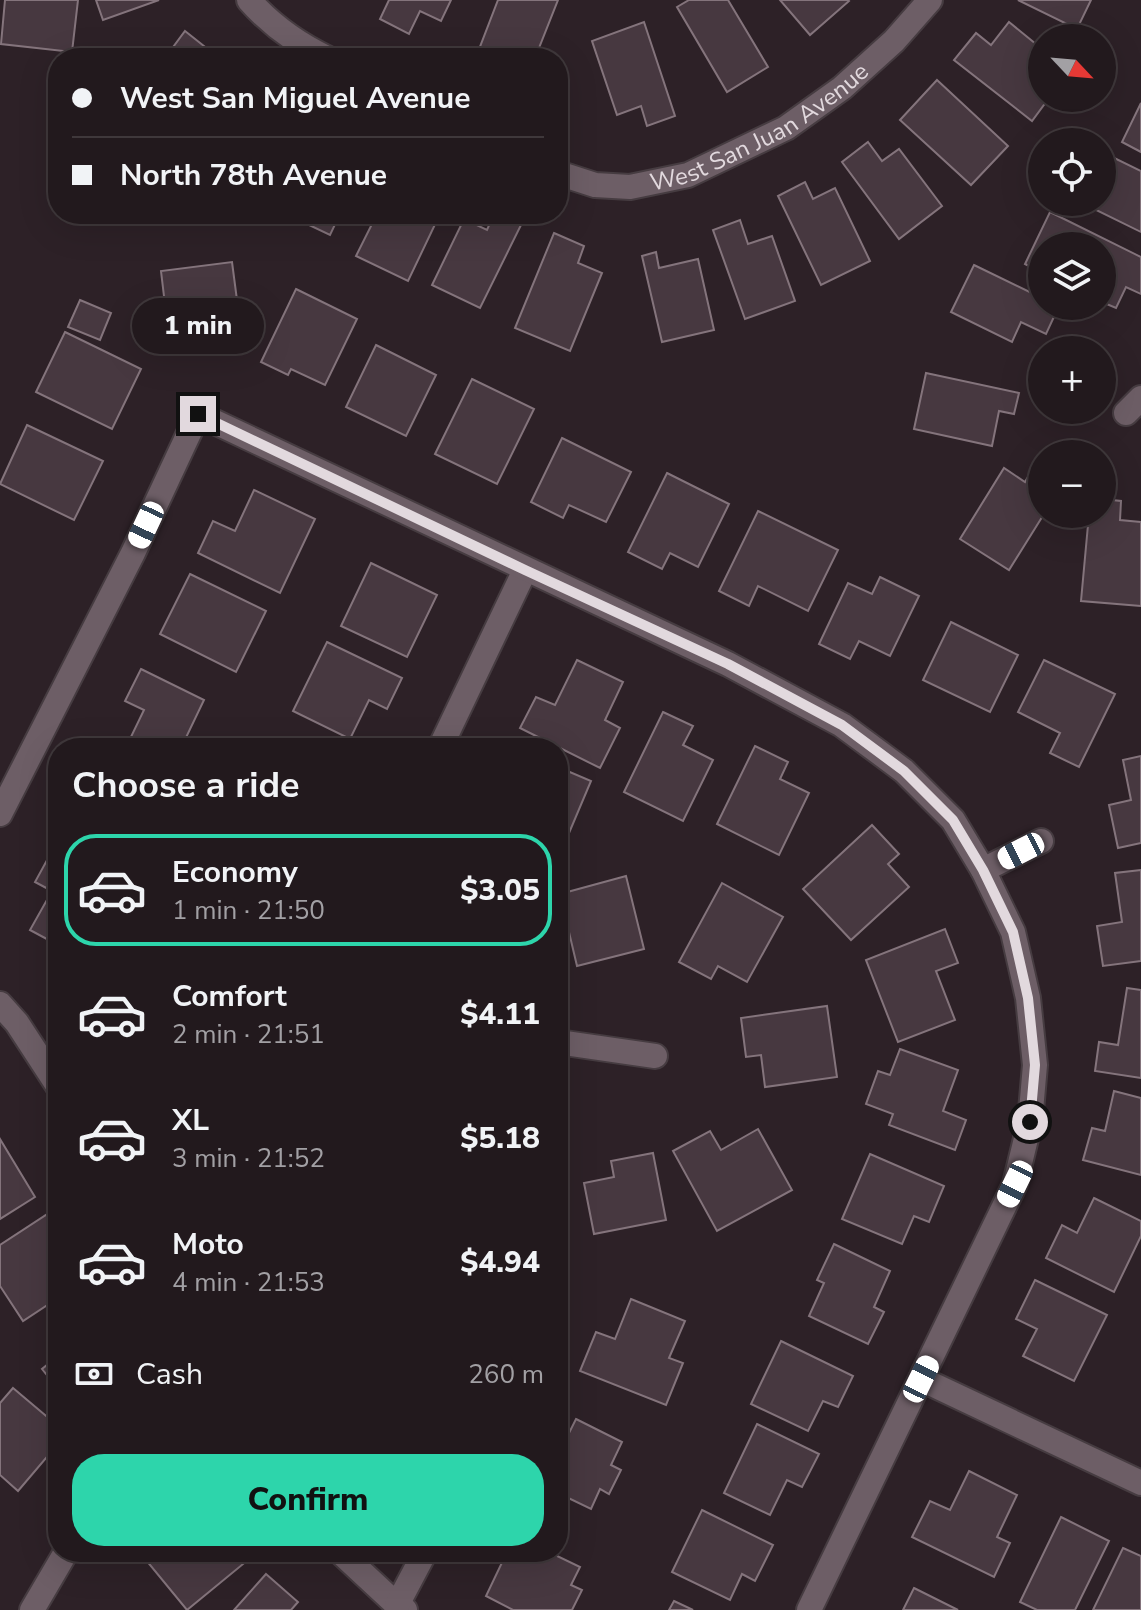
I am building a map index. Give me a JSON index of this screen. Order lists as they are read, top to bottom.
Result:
{
  "streets": {
    "street": ["West San Juan Avenue"]
  },
  "north": "bottom right",
  "page": {
    "map_buttons": ["+", "−"],
    "banner": ["West San Miguel Avenue", "North 78th Avenue"],
    "bubble": "1 min",
    "heading": "Choose a ride",
    "list": [
      {
        "name": "Economy",
        "note": "1 min · 21:50",
        "value": "$3.05"
      },
      {
        "name": "Comfort",
        "note": "2 min · 21:51",
        "value": "$4.11"
      },
      {
        "name": "XL",
        "note": "3 min · 21:52",
        "value": "$5.18"
      },
      {
        "name": "Moto",
        "note": "4 min · 21:53",
        "value": "$4.94"
      }
    ],
    "pay": ["Cash", "260 m"],
    "buttons": "Confirm"
  }
}
